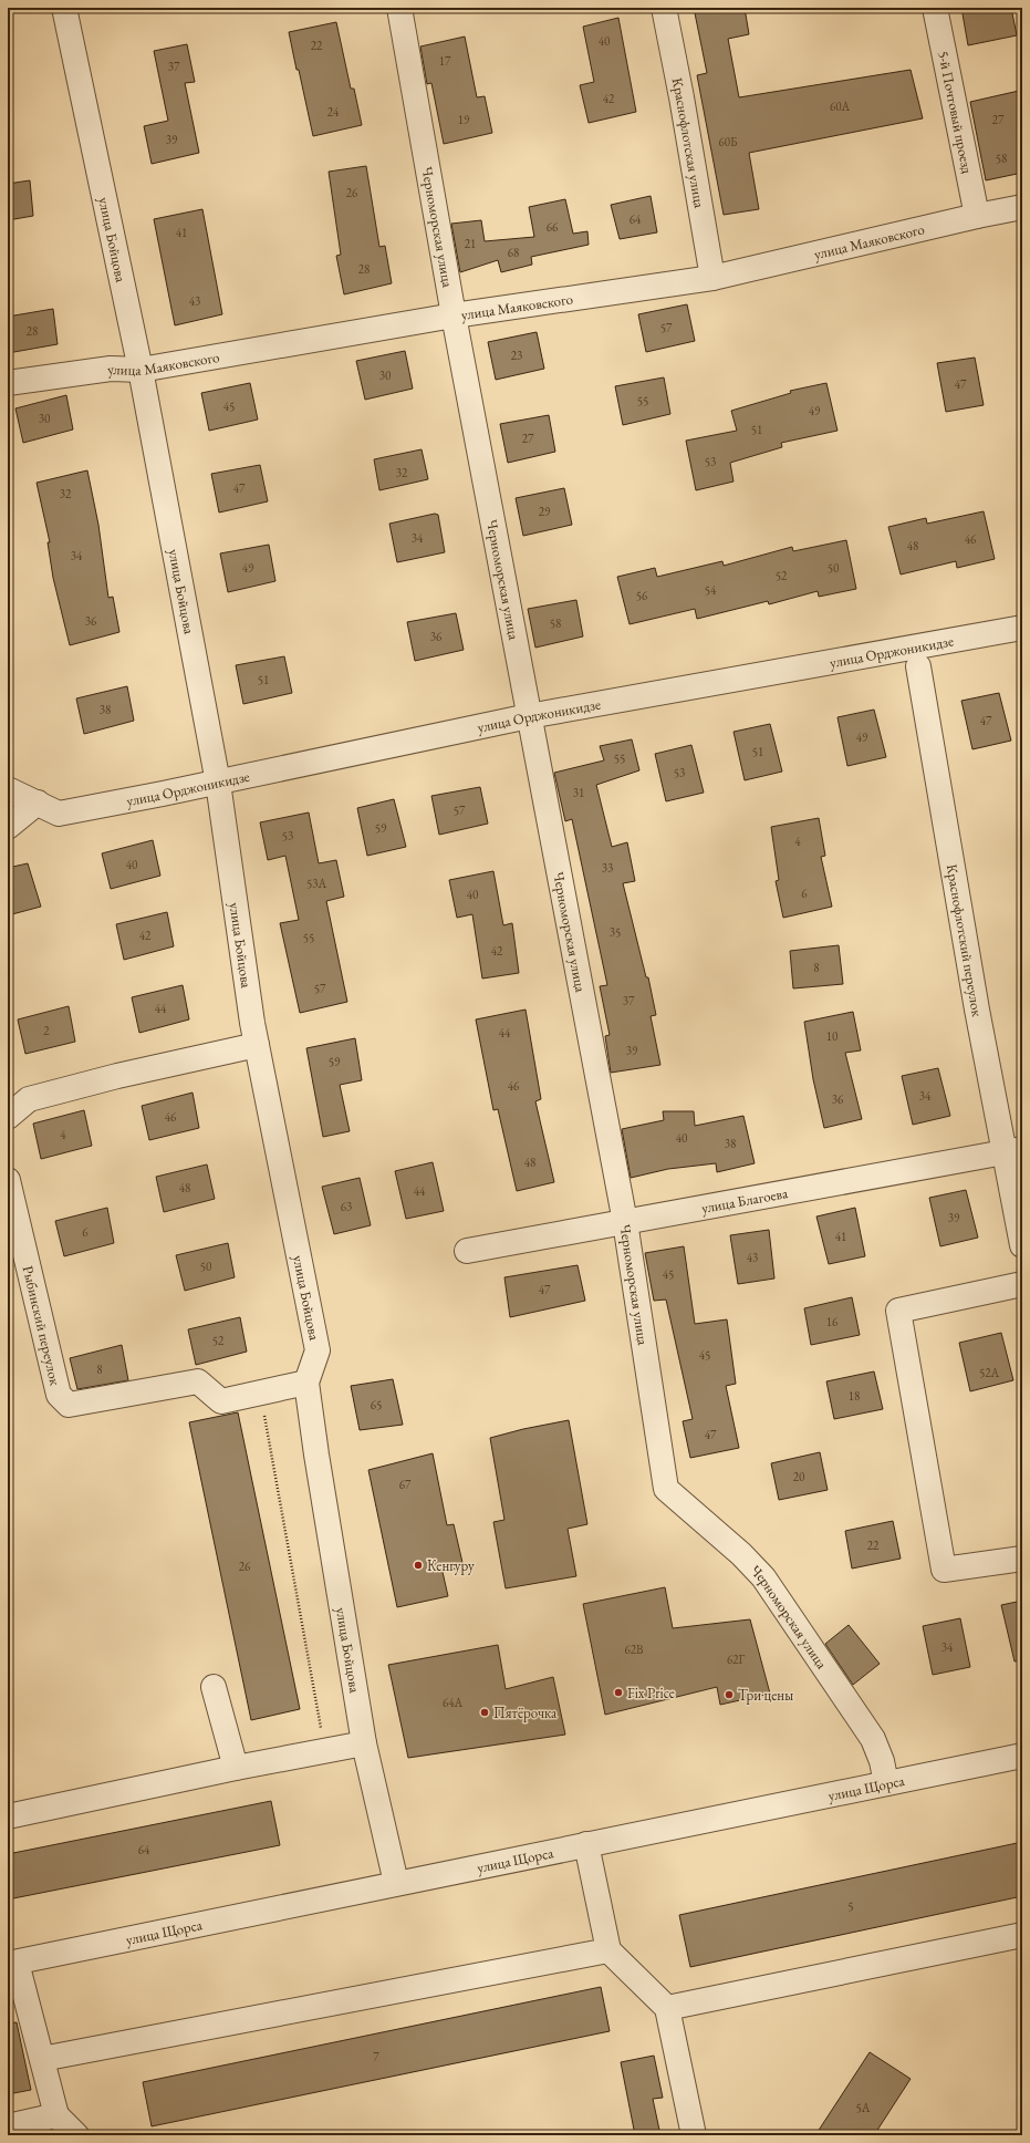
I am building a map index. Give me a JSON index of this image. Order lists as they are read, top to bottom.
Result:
{
  "streets": {
    "street": [
      "5-й Почтовый проезд",
      "Краснофлотская улица",
      "Черноморская улица",
      "улица Бойцова",
      "улица Маяковского",
      "улица Орджоникидзе",
      "Краснофлотский переулок",
      "улица Благоева",
      "Рыбинский переулок",
      "улица Щорса"
    ]
  },
  "crossings": [
    ["5-й Почтовый проезд", "улица Маяковского"],
    ["Краснофлотская улица", "улица Маяковского"],
    ["Черноморская улица", "улица Маяковского"],
    ["Черноморская улица", "улица Орджоникидзе"],
    ["Черноморская улица", "улица Благоева"],
    ["Черноморская улица", "улица Щорса"],
    ["улица Бойцова", "улица Маяковского"],
    ["улица Бойцова", "улица Орджоникидзе"],
    ["улица Бойцова", "Рыбинский переулок"],
    ["улица Бойцова", "улица Щорса"],
    ["Краснофлотский переулок", "улица Благоева"]
  ],
  "places": [
    "Кенгуру",
    "Fix Price",
    "Три цены",
    "Пятёрочка"
  ],
  "house_numbers": [
    "40",
    "22",
    "17",
    "37",
    "42",
    "60А",
    "24",
    "19",
    "27",
    "39",
    "60Б",
    "58",
    "26",
    "64",
    "66",
    "41",
    "21",
    "68",
    "28",
    "43",
    "57",
    "28",
    "23",
    "30",
    "47",
    "55",
    "45",
    "49",
    "30",
    "51",
    "27",
    "53",
    "32",
    "47",
    "32",
    "29",
    "34",
    "46",
    "48",
    "34",
    "49",
    "50",
    "52",
    "54",
    "56",
    "36",
    "58",
    "36",
    "51",
    "38",
    "47",
    "49",
    "51",
    "55",
    "53",
    "31",
    "57",
    "59",
    "53",
    "4",
    "40",
    "33",
    "53А",
    "6",
    "40",
    "35",
    "42",
    "55",
    "42",
    "8",
    "57",
    "37",
    "44",
    "2",
    "44",
    "10",
    "39",
    "59",
    "46",
    "34",
    "36",
    "46",
    "4",
    "40",
    "38",
    "48",
    "48",
    "44",
    "63",
    "39",
    "6",
    "41",
    "43",
    "50",
    "45",
    "47",
    "16",
    "52",
    "45",
    "8",
    "52А",
    "18",
    "65",
    "47",
    "20",
    "67",
    "22",
    "26",
    "34",
    "62В",
    "62Г",
    "64А",
    "64",
    "5",
    "7",
    "5А"
  ]
}
